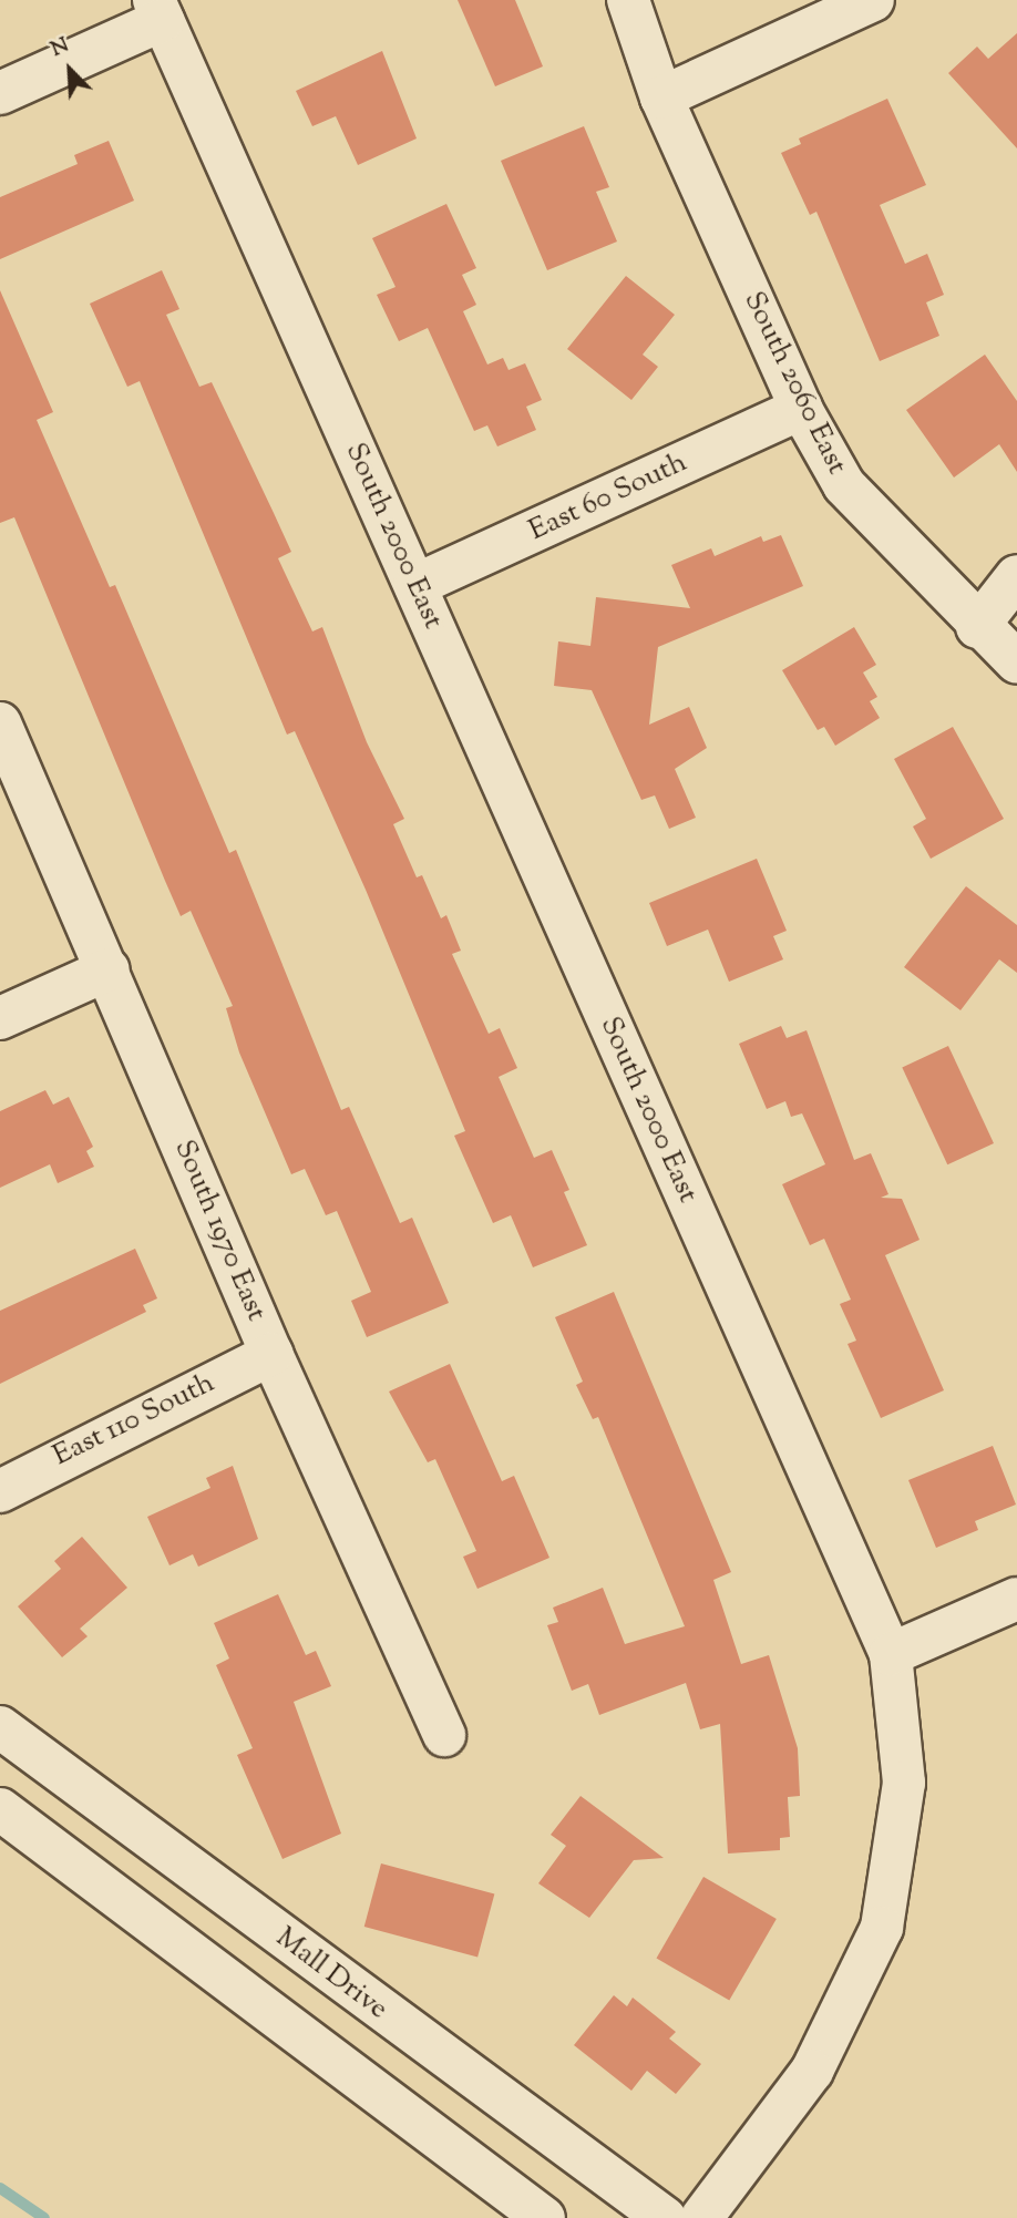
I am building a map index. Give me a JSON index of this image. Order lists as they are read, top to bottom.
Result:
{
  "streets": {
    "street": [
      "South 2060 East",
      "East 60 South",
      "South 2000 East",
      "South 1970 East",
      "East 110 South",
      "Mall Drive"
    ]
  },
  "crossings": [
    ["South 2060 East", "East 60 South"],
    ["East 60 South", "South 2000 East"],
    ["South 1970 East", "East 110 South"]
  ],
  "north": "top left"
}
